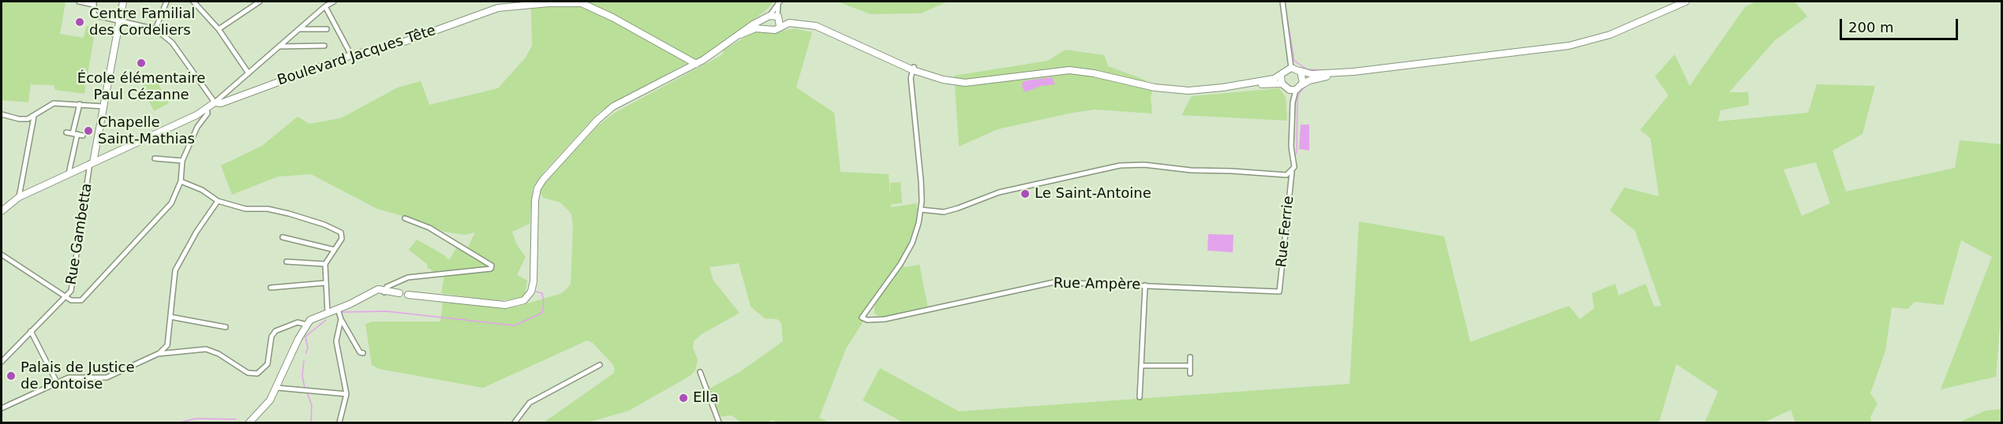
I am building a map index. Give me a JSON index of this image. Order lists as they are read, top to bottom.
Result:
{
  "streets": {
    "main road": ["Boulevard Jacques Tête"],
    "street": ["Rue Ferrie", "Rue Gambetta", "Rue Ampère"]
  },
  "crossings": [
    ["Boulevard Jacques Tête", "Rue Gambetta"],
    ["Rue Ferrie", "Rue Ampère"]
  ],
  "places": [
    "Centre Familial des Cordeliers",
    "École élémentaire Paul Cézanne",
    "Chapelle Saint-Mathias",
    "Le Saint-Antoine",
    "Palais de Justice de Pontoise",
    "Ella"
  ],
  "scale_bar": "200 m"
}
